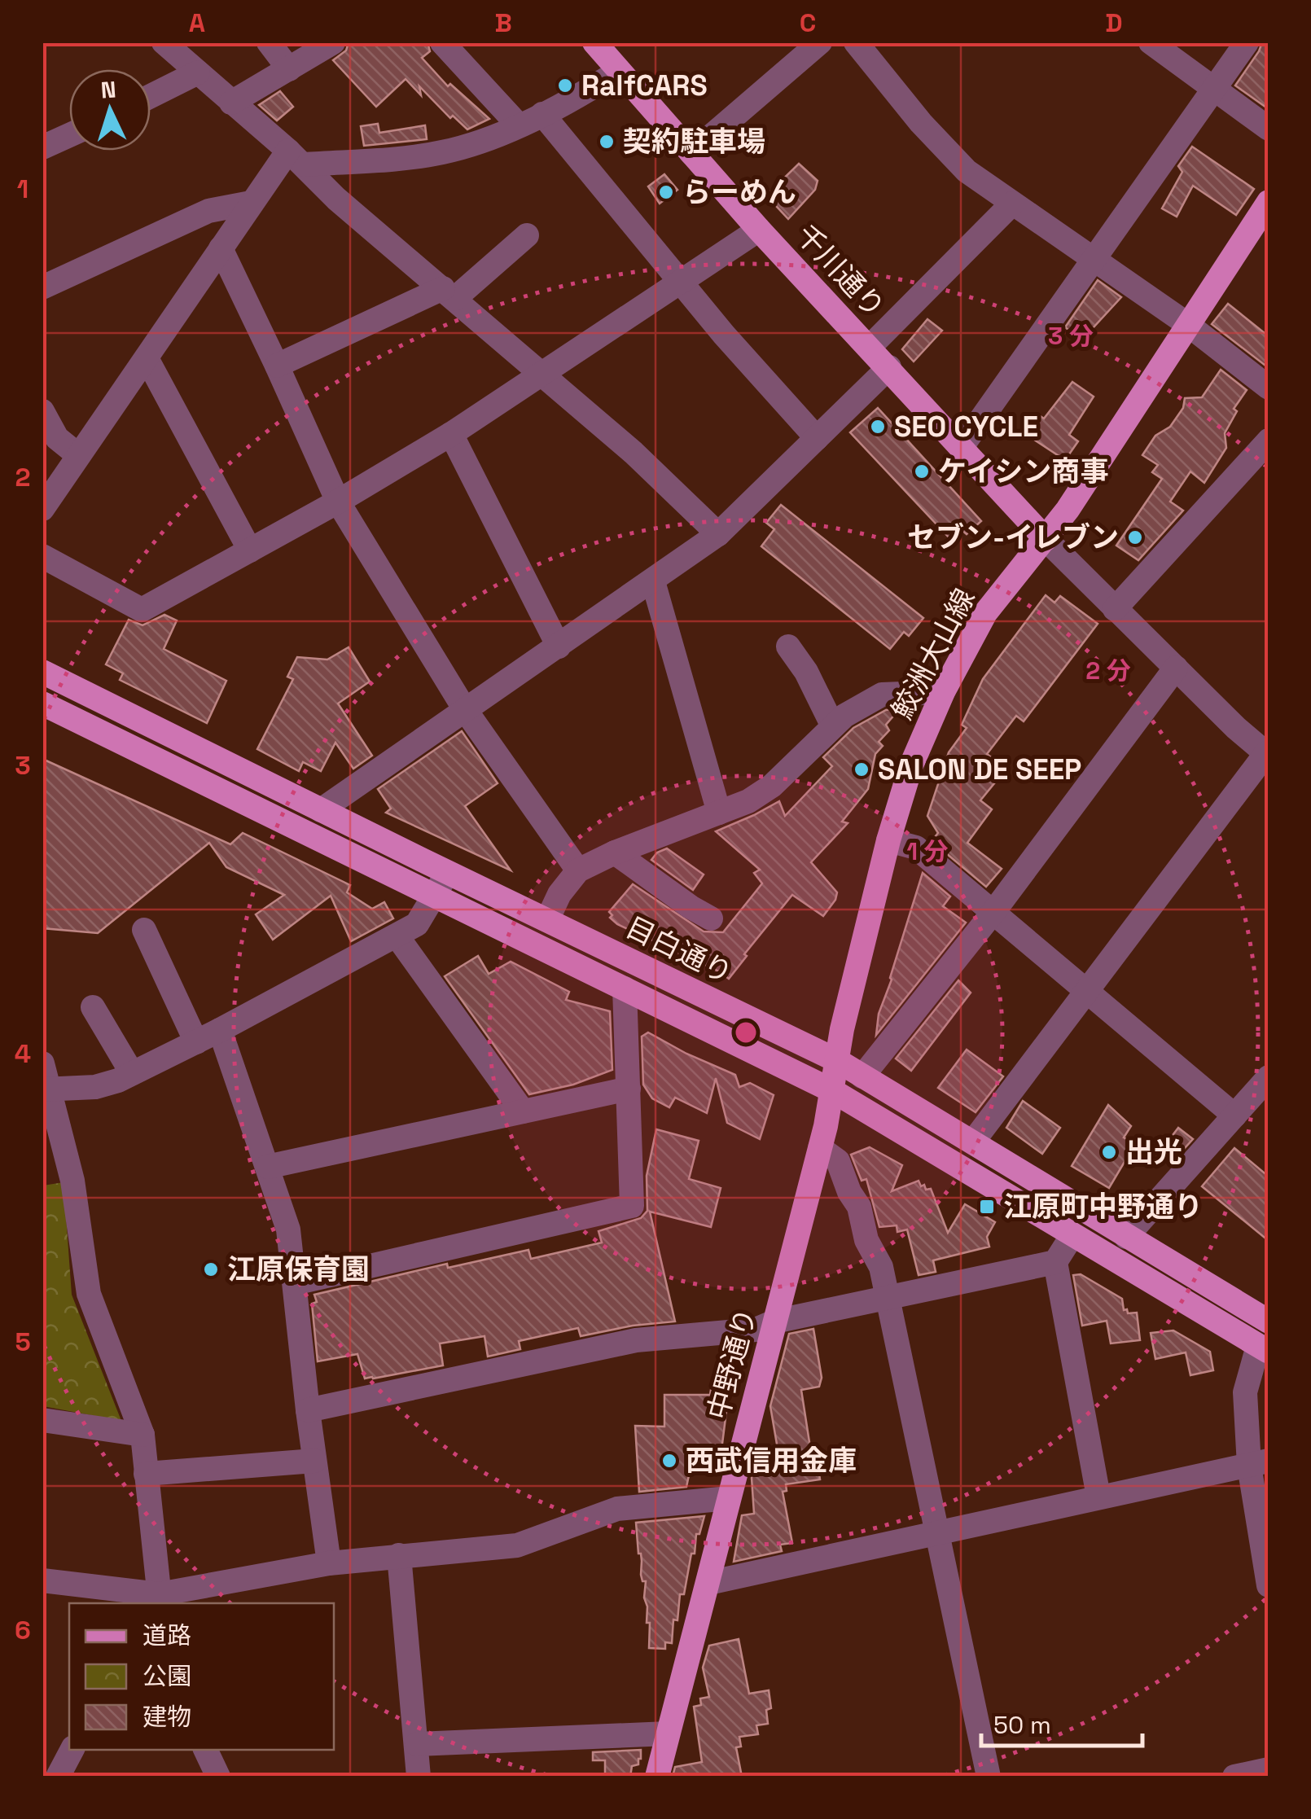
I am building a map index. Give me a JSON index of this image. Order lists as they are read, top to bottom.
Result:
{
  "streets": {
    "main road": [
      "千川通り",
      "鮫洲大山線",
      "目白通り",
      "中野通り"
    ]
  },
  "crossings": [
    ["千川通り", "鮫洲大山線"],
    ["鮫洲大山線", "目白通り"],
    ["鮫洲大山線", "中野通り"],
    ["目白通り", "中野通り"]
  ],
  "places": {
    "other": [
      "RalfCARS",
      "契約駐車場",
      "らーめん",
      "SEO CYCLE",
      "ケイシン商事",
      "セブン-イレブン",
      "SALON DE SEEP",
      "出光",
      "江原保育園",
      "西武信用金庫"
    ],
    "transit": ["江原町中野通り"]
  },
  "legend": ["道路", "公園", "建物"],
  "scale_bar": "50 m",
  "north": "top",
  "grid": {
    "columns": [
      "A",
      "B",
      "C",
      "D"
    ],
    "rows": [
      "1",
      "2",
      "3",
      "4",
      "5",
      "6"
    ]
  },
  "rings": ["3 分", "2 分", "1 分"]
}
